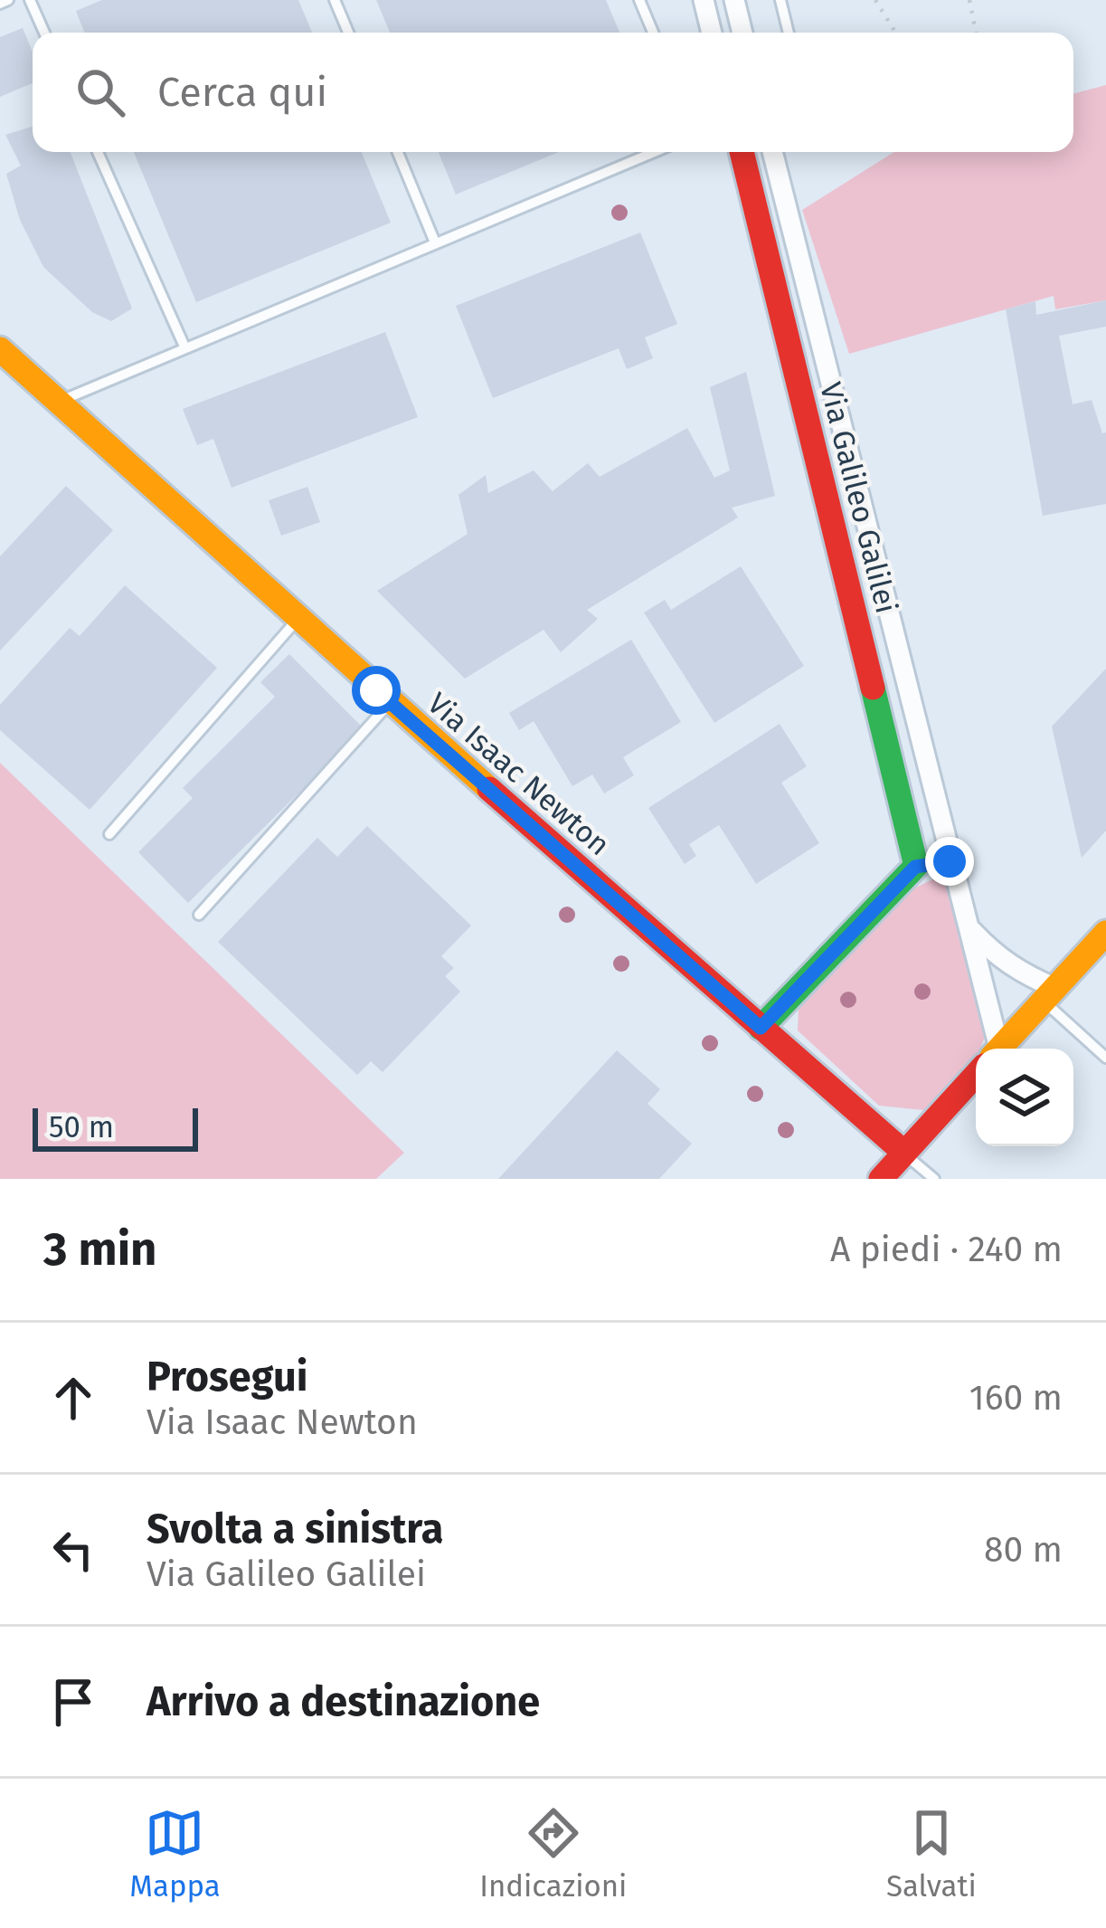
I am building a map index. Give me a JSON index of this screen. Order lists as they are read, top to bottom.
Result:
{
  "streets": {
    "street": ["Via Galileo Galilei", "Via Isaac Newton"]
  },
  "scale_bar": "50 m",
  "page": {
    "search": "Cerca qui",
    "scale": "50 m",
    "heading": ["3 min", "A piedi · 240 m"],
    "list": [
      ["Prosegui", "Via Isaac Newton", "160 m"],
      ["Svolta a sinistra", "Via Galileo Galilei", "80 m"],
      "Arrivo a destinazione"
    ],
    "nav": ["Mappa", "Indicazioni", "Salvati"]
  }
}
